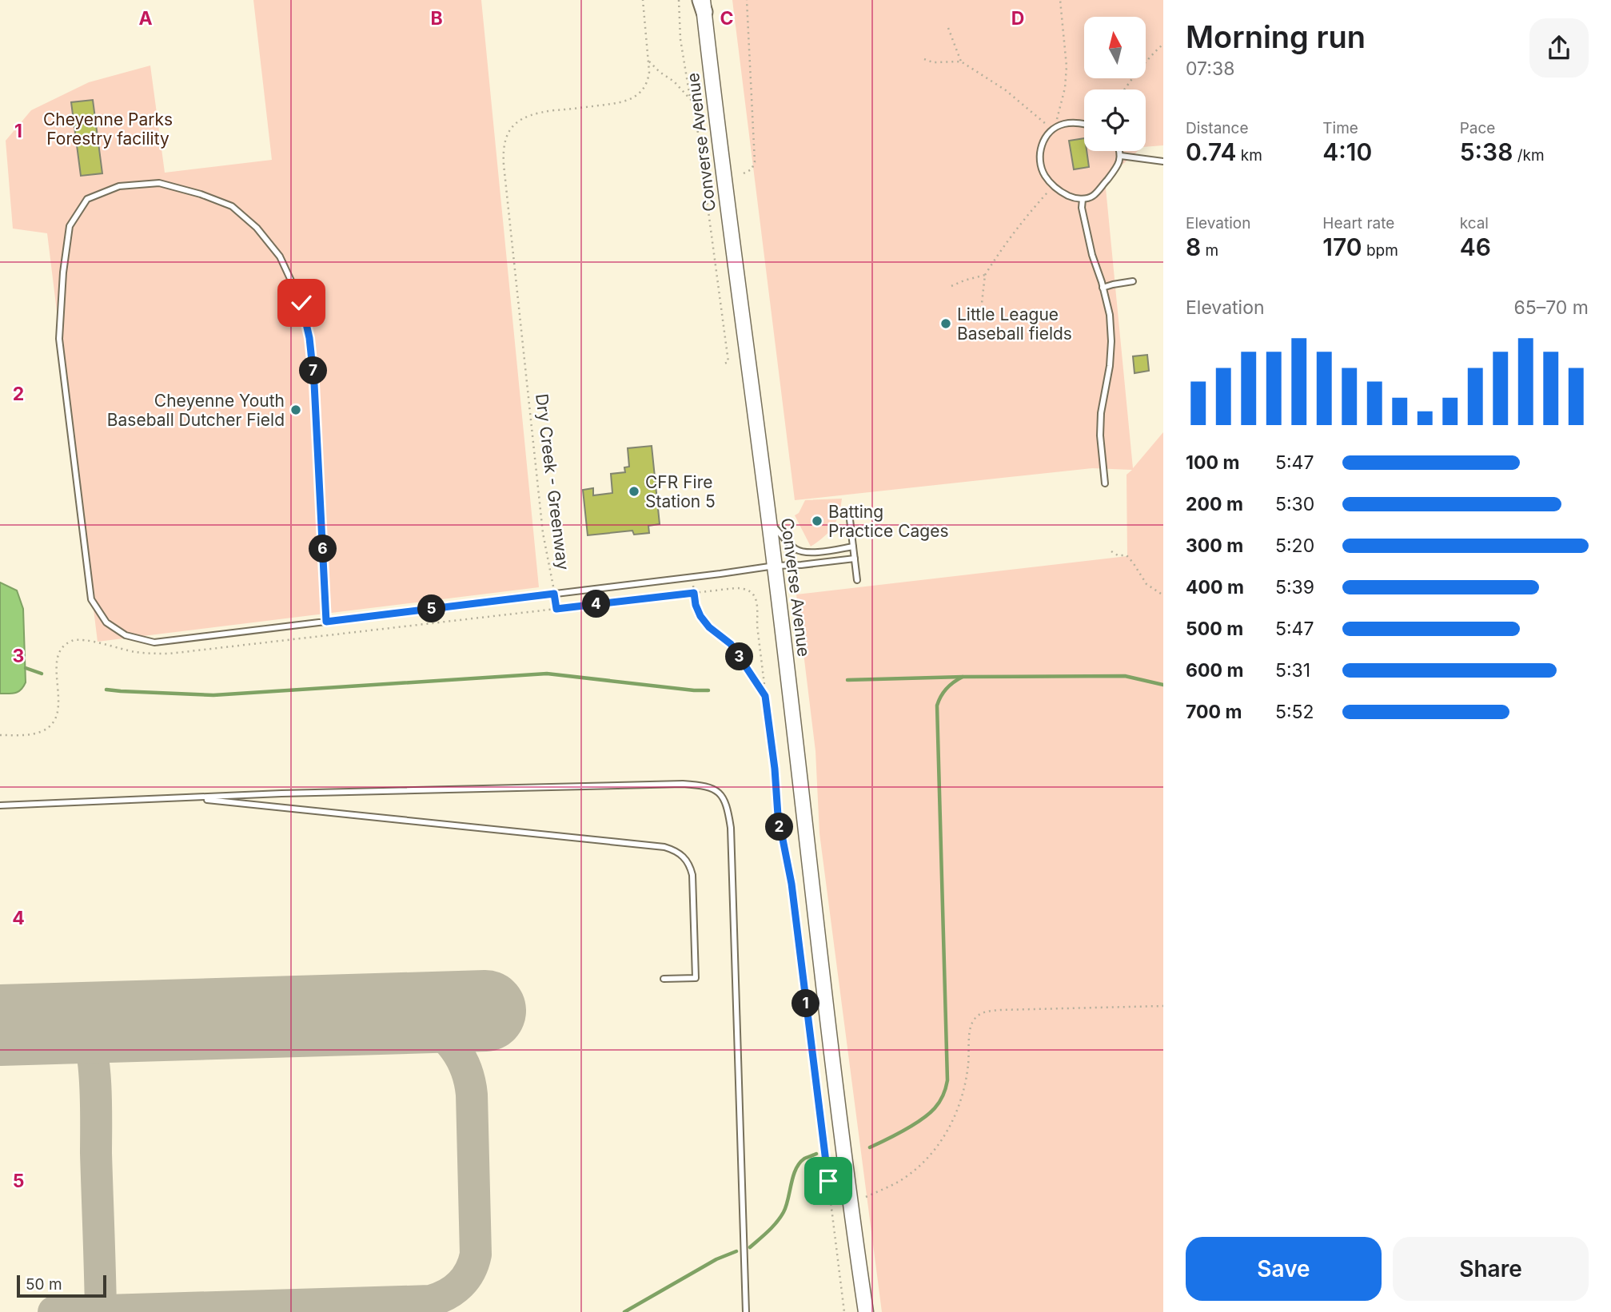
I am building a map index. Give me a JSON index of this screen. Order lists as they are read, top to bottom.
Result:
{
  "streets": {
    "main road": ["Converse Avenue"],
    "path": ["Dry Creek - Greenway"]
  },
  "parks": ["Cheyenne Parks Forestry facility"],
  "places": [
    "Little League Baseball fields",
    "Cheyenne Youth Baseball Dutcher Field",
    "CFR Fire Station 5",
    "Batting Practice Cages"
  ],
  "scale_bar": "50 m",
  "north": "top",
  "page": {
    "heading": ["Morning run", "07:38"],
    "stats": [
      ["Distance", "0.74 km"],
      ["Time", "4:10"],
      ["Pace", "5:38 /km"],
      ["Elevation", "8 m"],
      ["Heart rate", "170 bpm"],
      ["kcal", "46"]
    ],
    "chart": ["Elevation", "65–70 m"],
    "pins": [
      "7",
      "6",
      "4",
      "5",
      "3",
      "2",
      "1"
    ],
    "list": [
      {
        "name": "100 m",
        "note": "5:47"
      },
      {
        "name": "200 m",
        "note": "5:30"
      },
      {
        "name": "300 m",
        "note": "5:20"
      },
      {
        "name": "400 m",
        "note": "5:39"
      },
      {
        "name": "500 m",
        "note": "5:47"
      },
      {
        "name": "600 m",
        "note": "5:31"
      },
      {
        "name": "700 m",
        "note": "5:52"
      }
    ],
    "buttons": ["Save", "Share"],
    "scale": "50 m"
  },
  "grid": {
    "columns": [
      "A",
      "B",
      "C",
      "D"
    ],
    "rows": [
      "1",
      "2",
      "3",
      "4",
      "5"
    ]
  }
}
